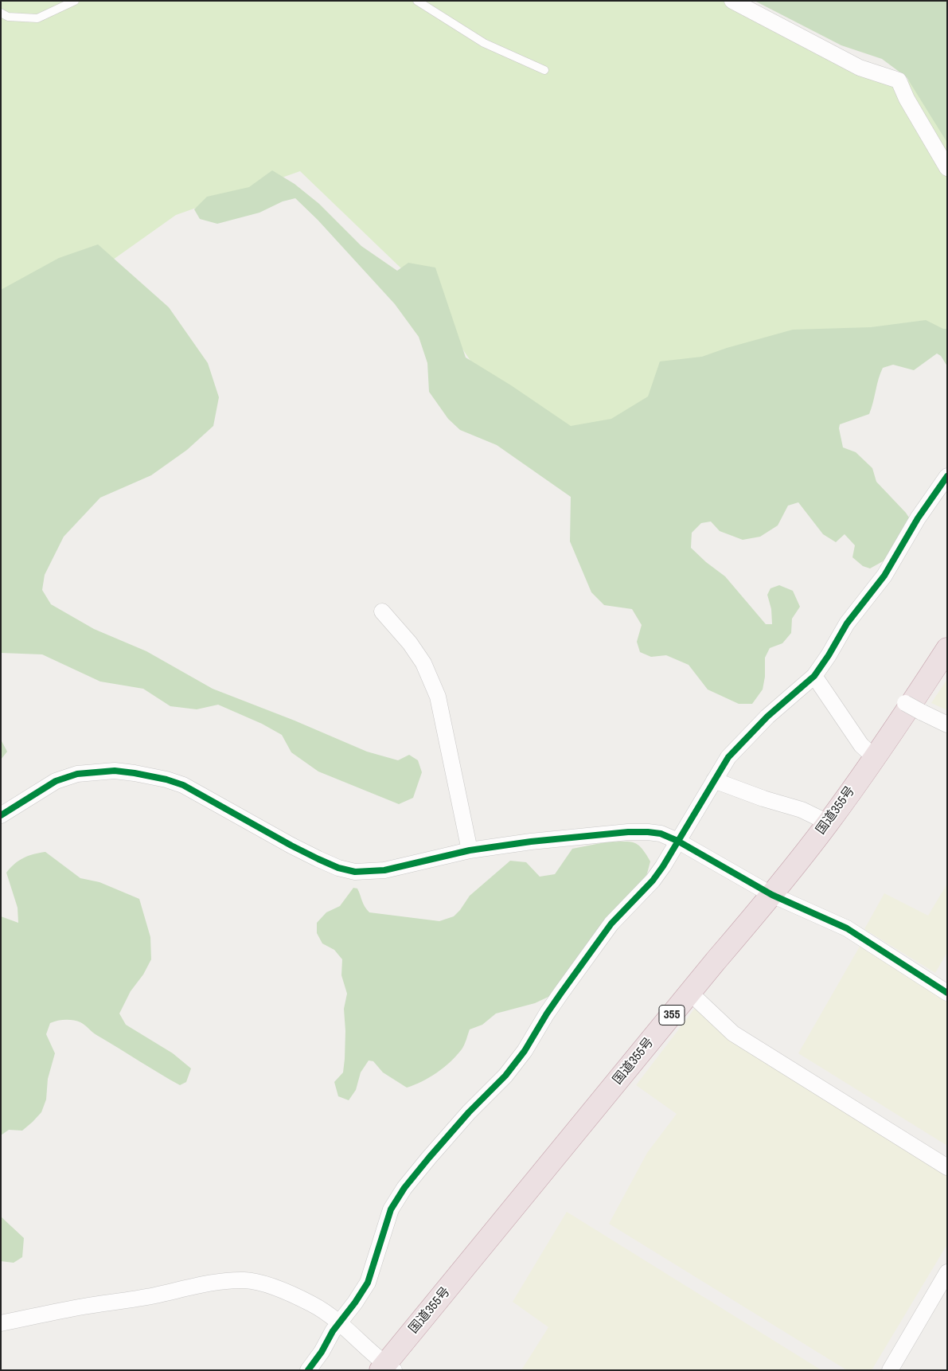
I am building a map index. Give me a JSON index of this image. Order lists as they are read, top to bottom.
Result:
{
  "streets": {
    "highway": ["国道355号", "355"]
  }
}
